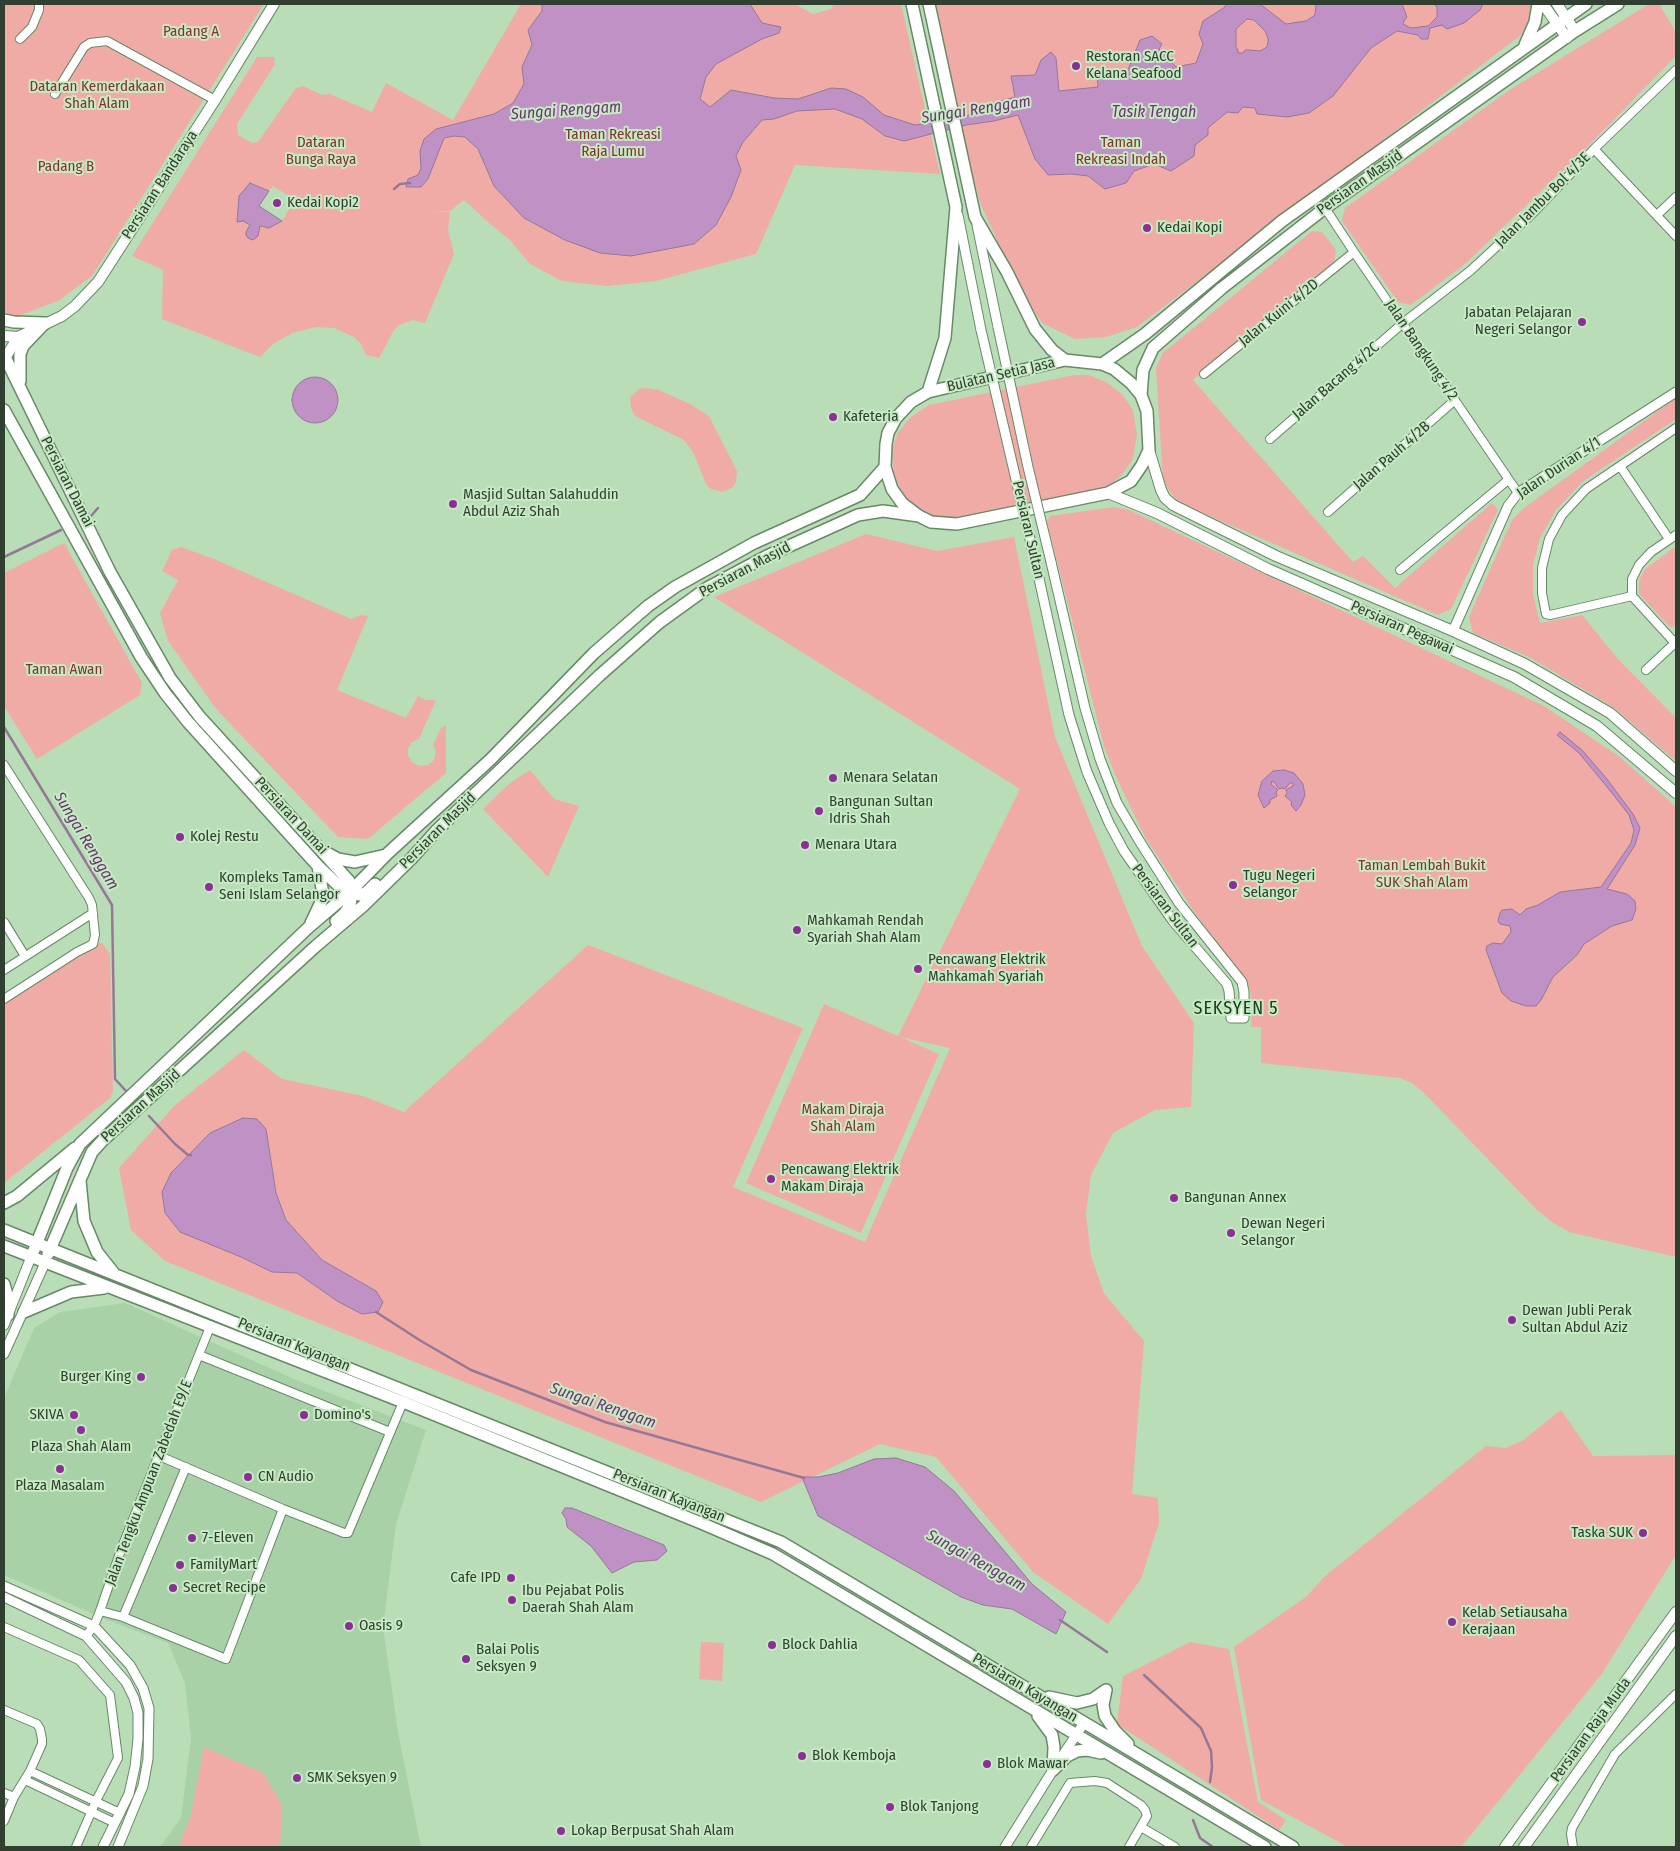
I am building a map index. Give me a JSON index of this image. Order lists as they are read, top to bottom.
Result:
{
  "streets": {
    "main road": [
      "Persiaran Masjid",
      "Persiaran Bandaraya",
      "Bulatan Setia Jasa",
      "Persiaran Damai",
      "Persiaran Sultan",
      "Persiaran Pegawai",
      "Persiaran Kayangan",
      "Persiaran Raja Muda"
    ],
    "street": [
      "Jalan Jambu Bol 4/3E",
      "Jalan Kuini 4/2D",
      "Jalan Bangkung 4/2",
      "Jalan Bacang 4/2C",
      "Jalan Pauh 4/2B",
      "Jalan Durian 4/1",
      "Jalan Tengku Ampuan Zabedah E9/E"
    ]
  },
  "crossings": [
    ["Persiaran Masjid", "Jalan Bangkung 4/2"],
    ["Persiaran Masjid", "Bulatan Setia Jasa"],
    ["Persiaran Masjid", "Persiaran Damai"],
    ["Persiaran Masjid", "Persiaran Kayangan"],
    ["Jalan Jambu Bol 4/3E", "Jalan Bangkung 4/2"],
    ["Jalan Jambu Bol 4/3E", "Jalan Bacang 4/2C"],
    ["Jalan Kuini 4/2D", "Jalan Bangkung 4/2"],
    ["Jalan Bangkung 4/2", "Jalan Bacang 4/2C"],
    ["Jalan Bangkung 4/2", "Jalan Pauh 4/2B"],
    ["Jalan Bangkung 4/2", "Jalan Durian 4/1"],
    ["Bulatan Setia Jasa", "Persiaran Pegawai"],
    ["Jalan Durian 4/1", "Persiaran Pegawai"],
    ["Persiaran Kayangan", "Jalan Tengku Ampuan Zabedah E9/E"]
  ],
  "districts": ["SEKSYEN 5"],
  "water": ["Sungai Renggam", "Tasik Tengah"],
  "parks": [
    "Padang A",
    "Dataran Kemerdakaan Shah Alam",
    "Taman Rekreasi Raja Lumu",
    "Dataran Bunga Raya",
    "Taman Rekreasi Indah",
    "Padang B",
    "Taman Awan",
    "Taman Lembah Bukit SUK Shah Alam",
    "Makam Diraja Shah Alam"
  ],
  "places": [
    "Restoran SACC Kelana Seafood",
    "Kedai Kopi2",
    "Kedai Kopi",
    "Jabatan Pelajaran Negeri Selangor",
    "Kafeteria",
    "Masjid Sultan Salahuddin Abdul Aziz Shah",
    "Menara Selatan",
    "Bangunan Sultan Idris Shah",
    "Kolej Restu",
    "Menara Utara",
    "Tugu Negeri Selangor",
    "Kompleks Taman Seni Islam Selangor",
    "Mahkamah Rendah Syariah Shah Alam",
    "Pencawang Elektrik Mahkamah Syariah",
    "Pencawang Elektrik Makam Diraja",
    "Bangunan Annex",
    "Dewan Negeri Selangor",
    "Dewan Jubli Perak Sultan Abdul Aziz",
    "Burger King",
    "SKIVA",
    "Domino's",
    "Plaza Shah Alam",
    "Plaza Masalam",
    "CN Audio",
    "Taska SUK",
    "7-Eleven",
    "FamilyMart",
    "Cafe IPD",
    "Secret Recipe",
    "Ibu Pejabat Polis Daerah Shah Alam",
    "Kelab Setiausaha Kerajaan",
    "Oasis 9",
    "Block Dahlia",
    "Balai Polis Seksyen 9",
    "Blok Kemboja",
    "Blok Mawar",
    "SMK Seksyen 9",
    "Blok Tanjong",
    "Lokap Berpusat Shah Alam"
  ]
}
